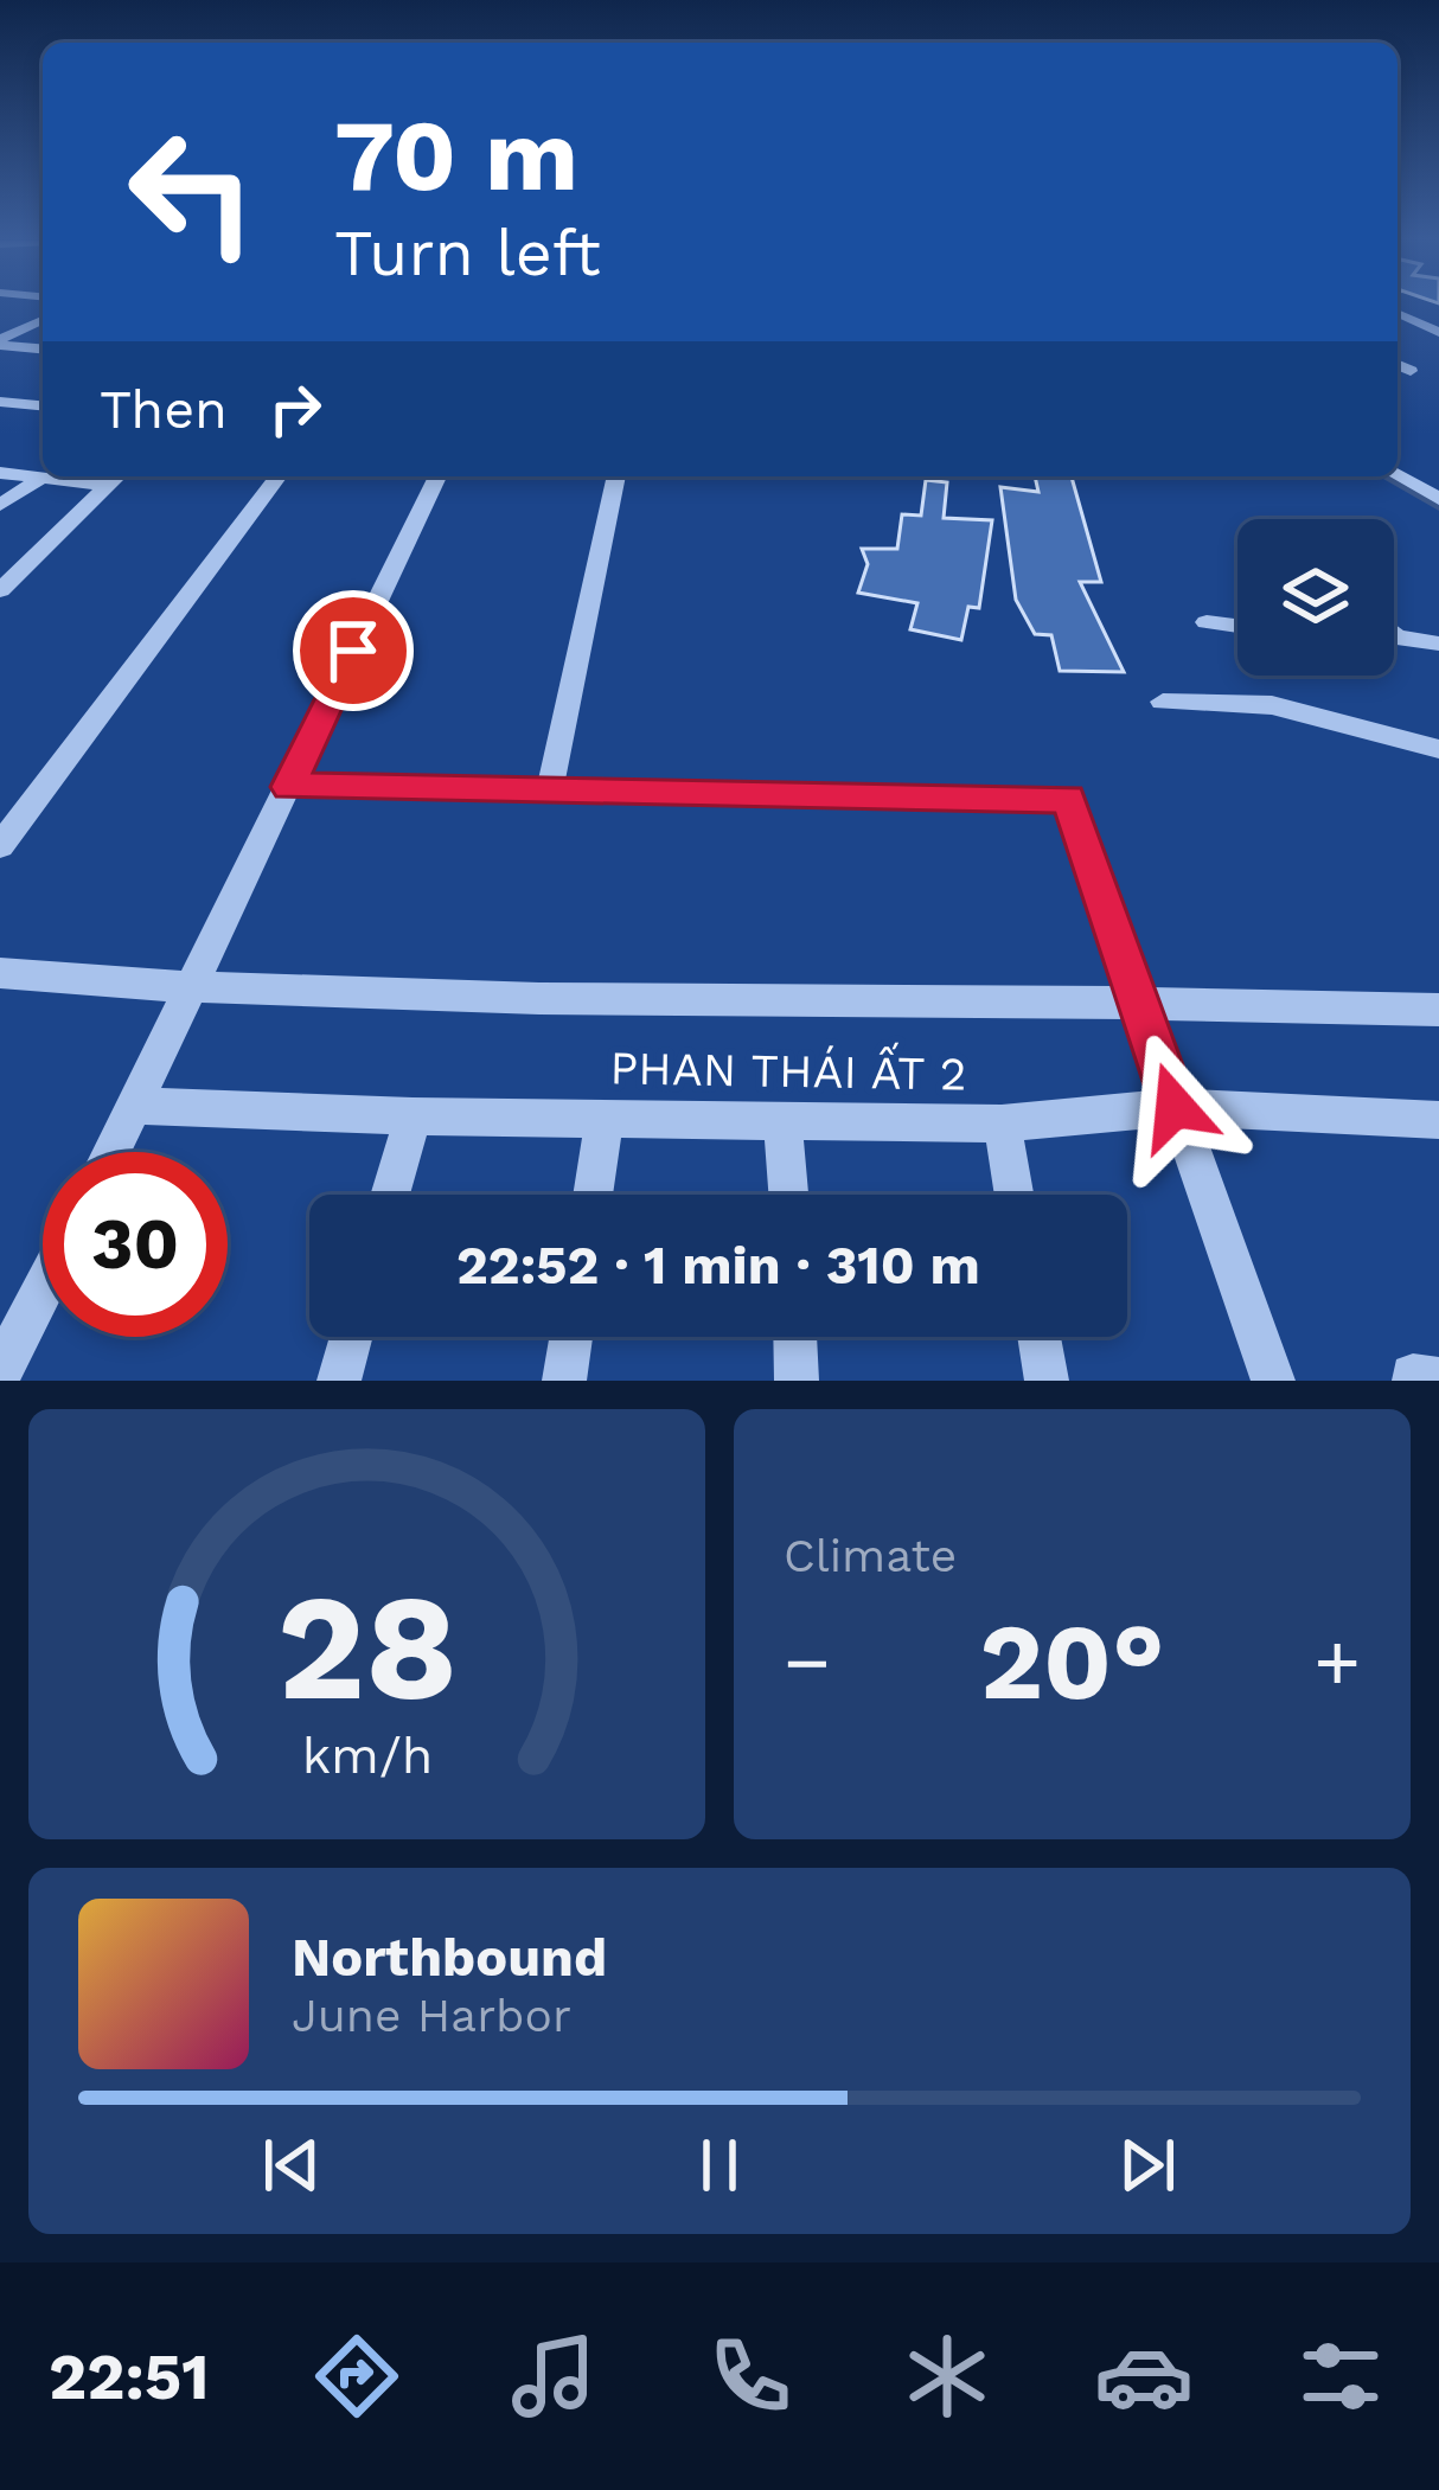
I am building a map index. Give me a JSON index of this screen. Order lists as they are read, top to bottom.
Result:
{
  "streets": {
    "street": ["PHAN THÁI ẤT 2"]
  },
  "page": {
    "turn": ["70 m", "Turn left"],
    "then": "Then",
    "limit": "30",
    "trip": "22:52 · 1 min · 310 m",
    "tile": "Climate",
    "heat": ["−", "20°", "+"],
    "song": ["Northbound", "June Harbor"],
    "tabs": "22:51",
    "gauge": ["28", "km/h"]
  }
}
